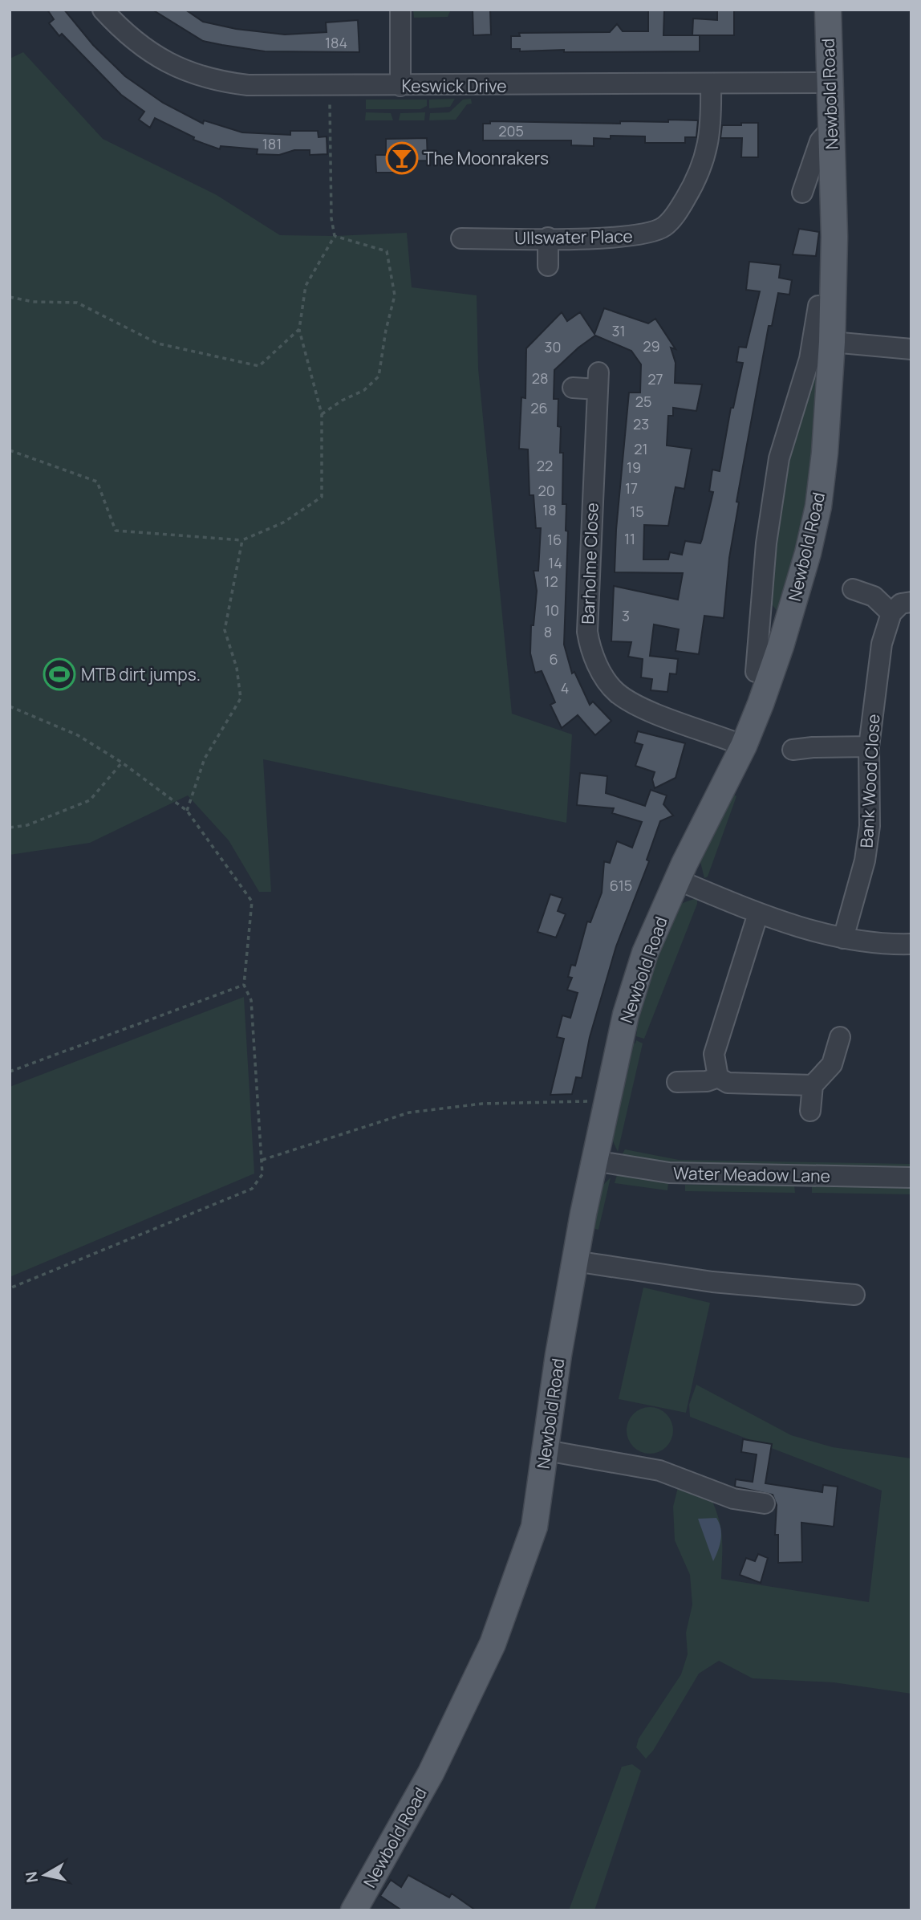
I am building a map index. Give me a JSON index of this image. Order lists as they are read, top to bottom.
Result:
{
  "streets": {
    "main road": ["Newbold Road"],
    "street": [
      "Keswick Drive",
      "Ullswater Place",
      "Barholme Close",
      "Bank Wood Close",
      "Water Meadow Lane"
    ]
  },
  "crossings": [
    ["Keswick Drive", "Newbold Road"],
    ["Keswick Drive", "Ullswater Place"],
    ["Newbold Road", "Barholme Close"],
    ["Newbold Road", "Water Meadow Lane"]
  ],
  "places": {
    "bar": ["The Moonrakers"],
    "sports": ["MTB dirt jumps."]
  },
  "house_numbers": [
    "184",
    "205",
    "181",
    "31",
    "29",
    "30",
    "28",
    "27",
    "25",
    "26",
    "23",
    "21",
    "22",
    "19",
    "17",
    "20",
    "18",
    "15",
    "11",
    "16",
    "14",
    "12",
    "10",
    "3",
    "8",
    "6",
    "4",
    "615"
  ],
  "north": "left"
}
